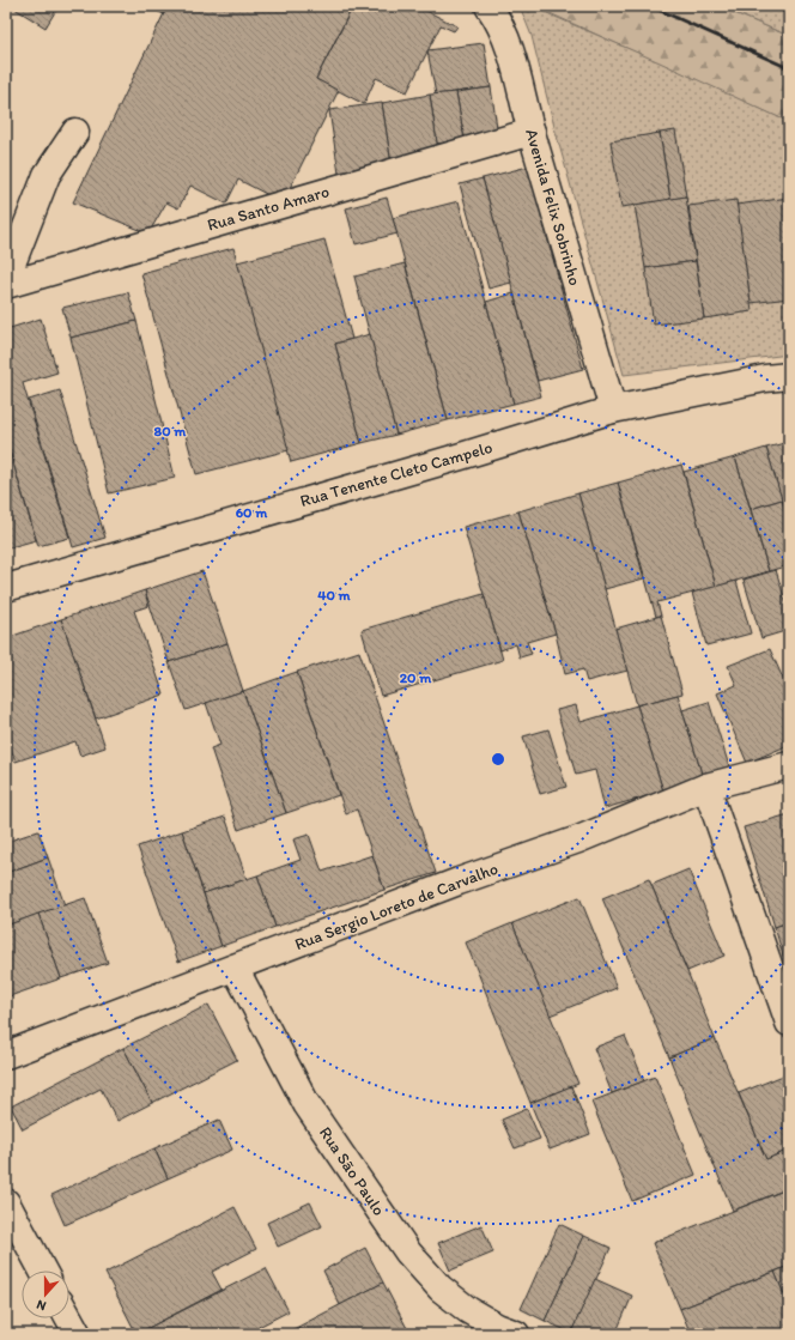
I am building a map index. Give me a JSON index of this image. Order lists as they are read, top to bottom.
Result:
{
  "streets": {
    "street": [
      "Avenida Felix Sobrinho",
      "Rua Santo Amaro",
      "Rua Tenente Cleto Campelo",
      "Rua Sergio Loreto de Carvalho",
      "Rua São Paulo"
    ]
  },
  "crossings": [
    ["Avenida Felix Sobrinho", "Rua Santo Amaro"],
    ["Avenida Felix Sobrinho", "Rua Tenente Cleto Campelo"],
    ["Rua Sergio Loreto de Carvalho", "Rua São Paulo"]
  ],
  "north": "bottom",
  "rings": [
    "80 m",
    "60 m",
    "40 m",
    "20 m"
  ]
}
